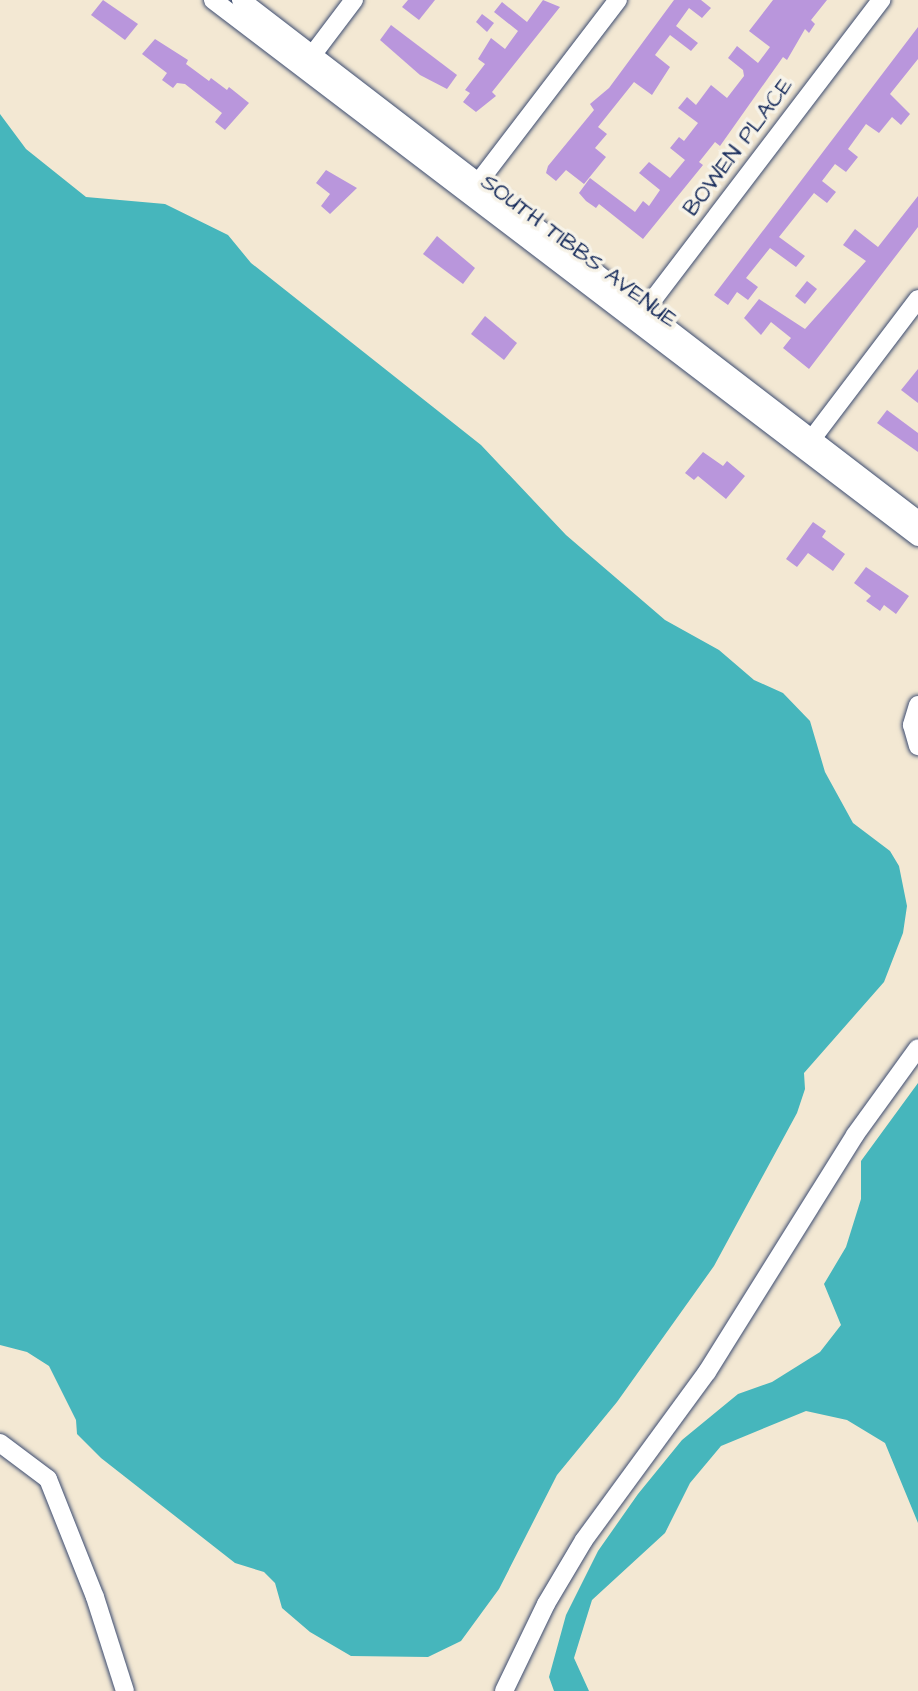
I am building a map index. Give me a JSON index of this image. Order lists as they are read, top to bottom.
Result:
{
  "streets": {
    "street": ["BOWEN PLACE", "SOUTH TIBBS AVENUE"]
  },
  "crossings": [
    ["BOWEN PLACE", "SOUTH TIBBS AVENUE"]
  ]
}
